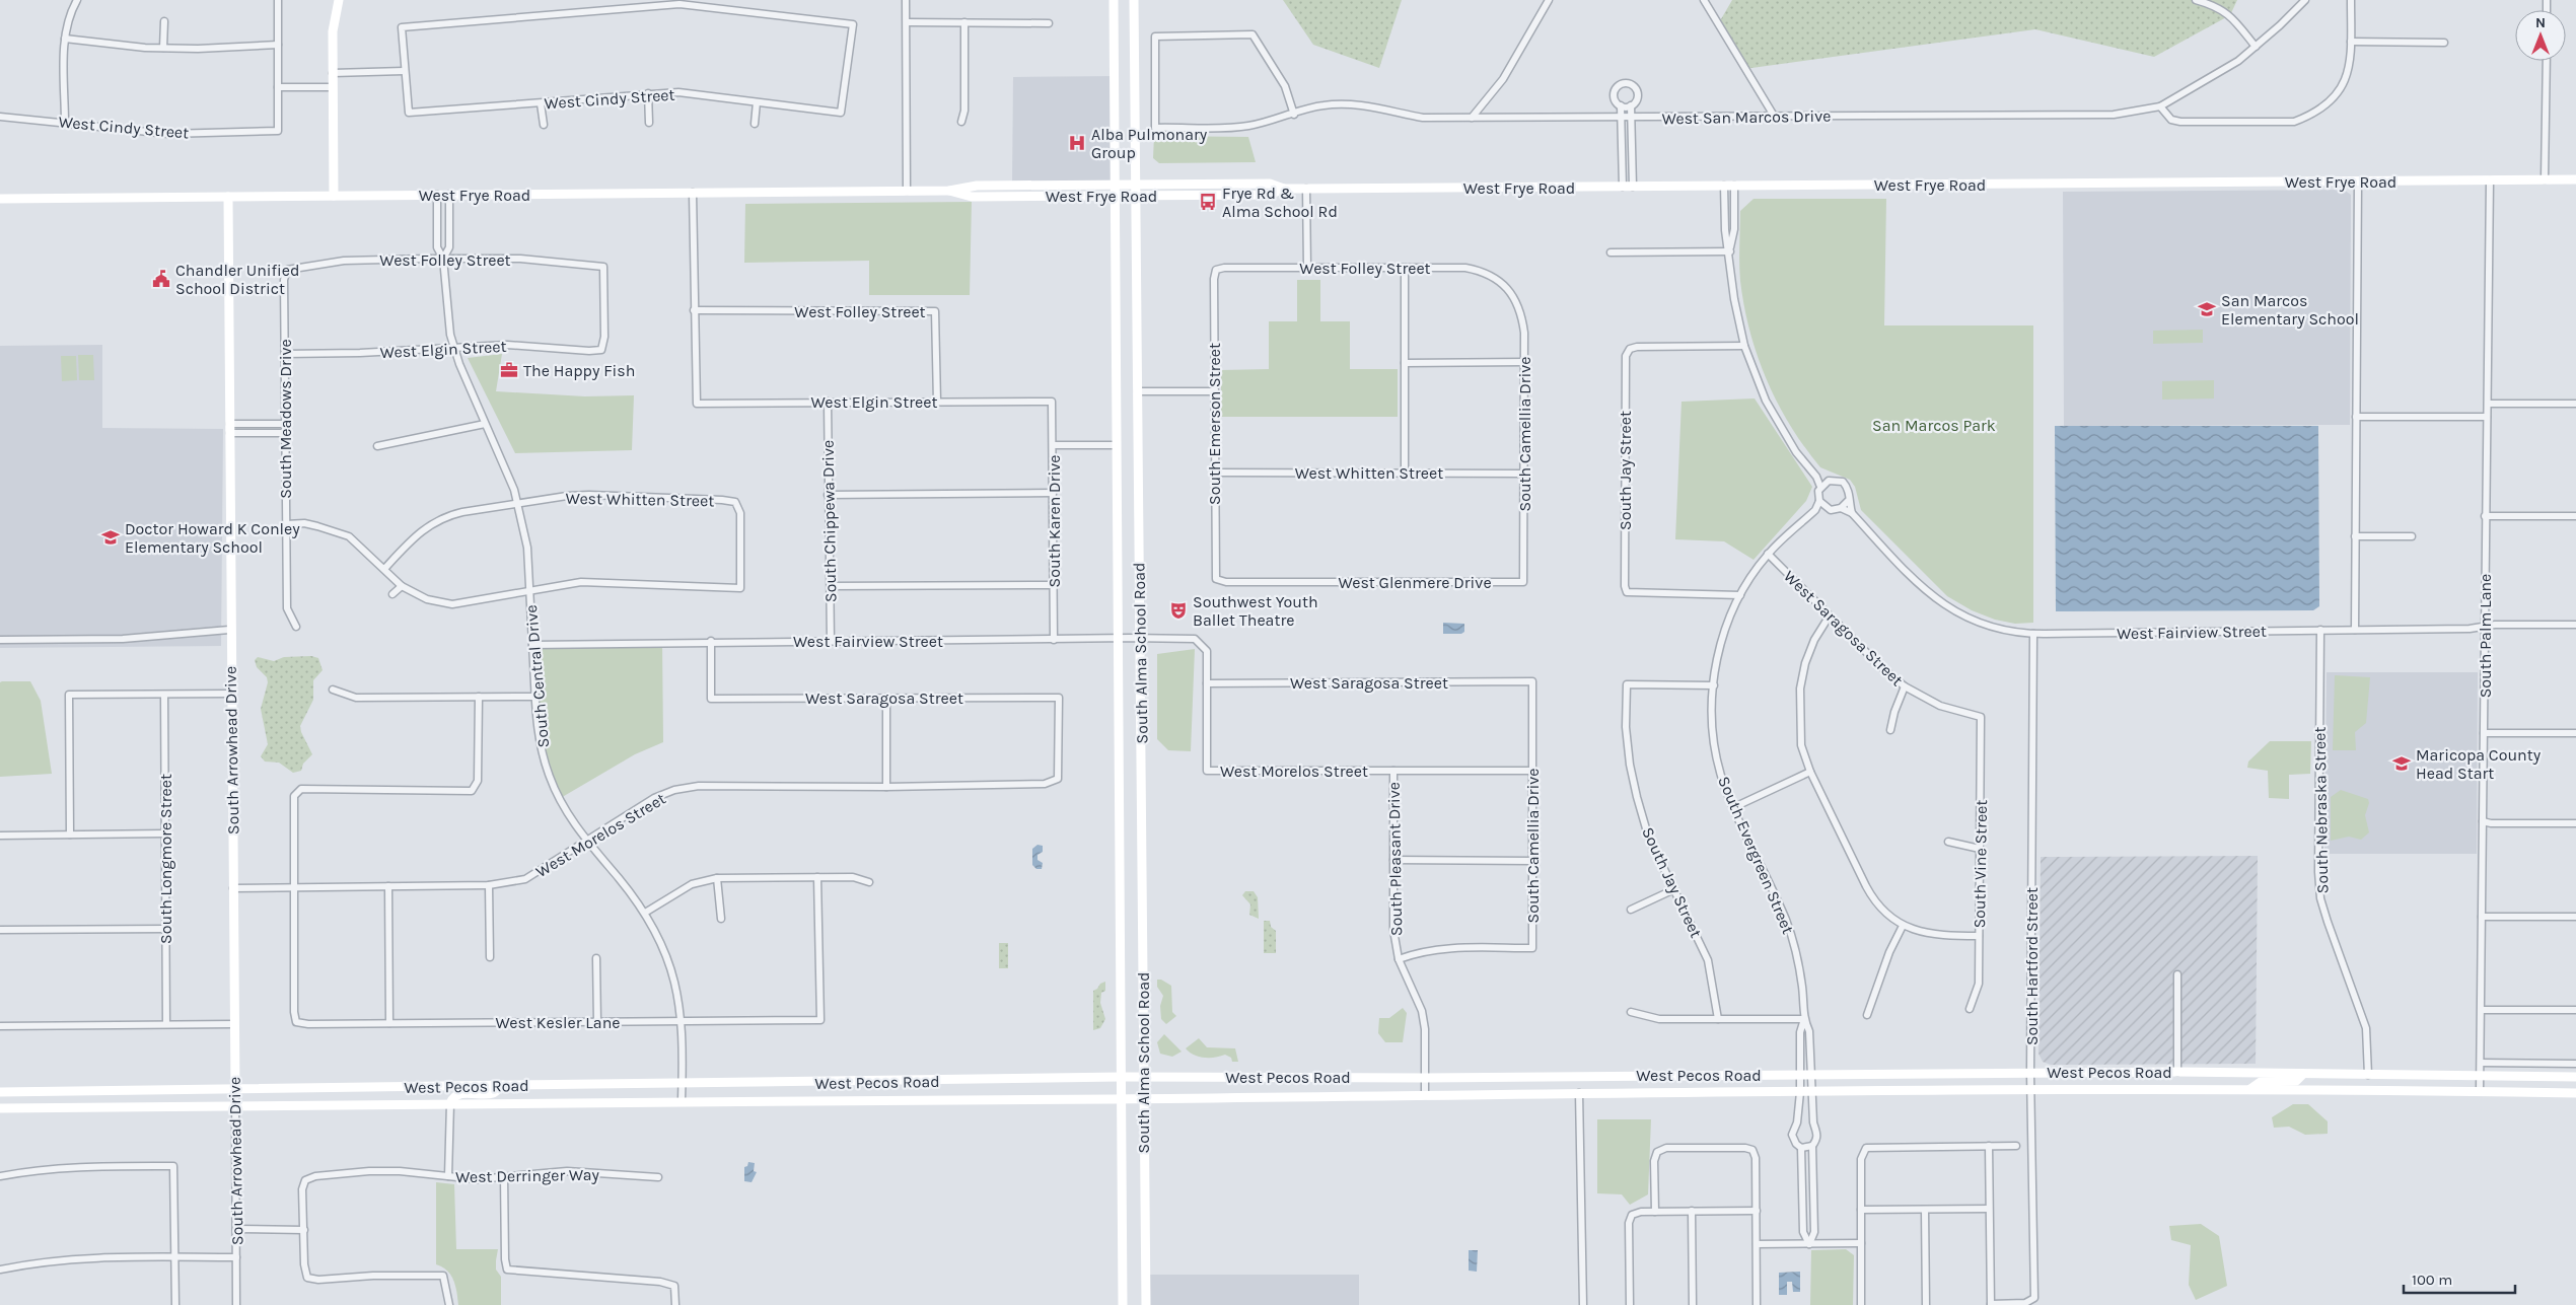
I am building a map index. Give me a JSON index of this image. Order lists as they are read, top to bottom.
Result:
{
  "streets": {
    "main road": [
      "West Frye Road",
      "South Alma School Road",
      "South Arrowhead Drive",
      "West Pecos Road"
    ],
    "street": [
      "West Cindy Street",
      "West San Marcos Drive",
      "West Folley Street",
      "West Elgin Street",
      "South Meadows Drive",
      "South Emerson Street",
      "South Camellia Drive",
      "South Jay Street",
      "West Whitten Street",
      "South Chippewa Drive",
      "South Karen Drive",
      "West Glenmere Drive",
      "West Saragosa Street",
      "West Fairview Street",
      "South Palm Lane",
      "South Central Drive",
      "West Morelos Street",
      "South Nebraska Street",
      "South Evergreen Street",
      "South Longmore Street",
      "South Pleasant Drive",
      "South Vine Street",
      "South Hartford Street",
      "West Kesler Lane",
      "West Derringer Way"
    ]
  },
  "crossings": [
    ["West Frye Road", "South Palm Lane"],
    ["West Frye Road", "South Alma School Road"],
    ["West Frye Road", "South Central Drive"],
    ["West Frye Road", "South Arrowhead Drive"],
    ["West Folley Street", "West Elgin Street"],
    ["West Folley Street", "South Meadows Drive"],
    ["West Folley Street", "South Emerson Street"],
    ["West Folley Street", "South Camellia Drive"],
    ["West Folley Street", "South Central Drive"],
    ["West Elgin Street", "South Meadows Drive"],
    ["West Elgin Street", "South Chippewa Drive"],
    ["West Elgin Street", "South Karen Drive"],
    ["West Elgin Street", "South Central Drive"],
    ["South Emerson Street", "West Whitten Street"],
    ["South Emerson Street", "West Glenmere Drive"],
    ["South Camellia Drive", "West Whitten Street"],
    ["South Camellia Drive", "West Glenmere Drive"],
    ["South Camellia Drive", "West Saragosa Street"],
    ["South Camellia Drive", "West Morelos Street"],
    ["South Camellia Drive", "South Pleasant Drive"],
    ["South Jay Street", "South Evergreen Street"],
    ["West Whitten Street", "South Central Drive"],
    ["South Chippewa Drive", "West Fairview Street"],
    ["South Karen Drive", "West Fairview Street"],
    ["West Saragosa Street", "West Fairview Street"],
    ["West Saragosa Street", "West Morelos Street"],
    ["West Saragosa Street", "South Evergreen Street"],
    ["West Saragosa Street", "South Vine Street"],
    ["West Fairview Street", "South Palm Lane"],
    ["West Fairview Street", "South Alma School Road"],
    ["West Fairview Street", "South Central Drive"],
    ["West Fairview Street", "West Morelos Street"],
    ["West Fairview Street", "South Nebraska Street"],
    ["West Fairview Street", "South Evergreen Street"],
    ["West Fairview Street", "South Hartford Street"],
    ["South Palm Lane", "West Pecos Road"],
    ["South Alma School Road", "West Pecos Road"],
    ["South Central Drive", "West Morelos Street"],
    ["South Central Drive", "West Kesler Lane"],
    ["South Central Drive", "West Pecos Road"],
    ["South Arrowhead Drive", "West Morelos Street"],
    ["South Arrowhead Drive", "West Pecos Road"],
    ["West Morelos Street", "South Pleasant Drive"],
    ["West Morelos Street", "West Kesler Lane"],
    ["South Nebraska Street", "West Pecos Road"],
    ["South Evergreen Street", "West Pecos Road"],
    ["South Pleasant Drive", "West Pecos Road"],
    ["South Hartford Street", "West Pecos Road"]
  ],
  "parks": ["San Marcos Park"],
  "places": {
    "hospital": ["Alba Pulmonary Group"],
    "bus stop": ["Frye Rd & Alma School Rd"],
    "public building": ["Chandler Unified School District"],
    "school or university": ["San Marcos Elementary School", "Doctor Howard K Conley Elementary School", "Maricopa County Head Start"],
    "office": ["The Happy Fish"],
    "theatre": ["Southwest Youth Ballet Theatre"]
  },
  "scale_bar": "100 m",
  "north": "top"
}
